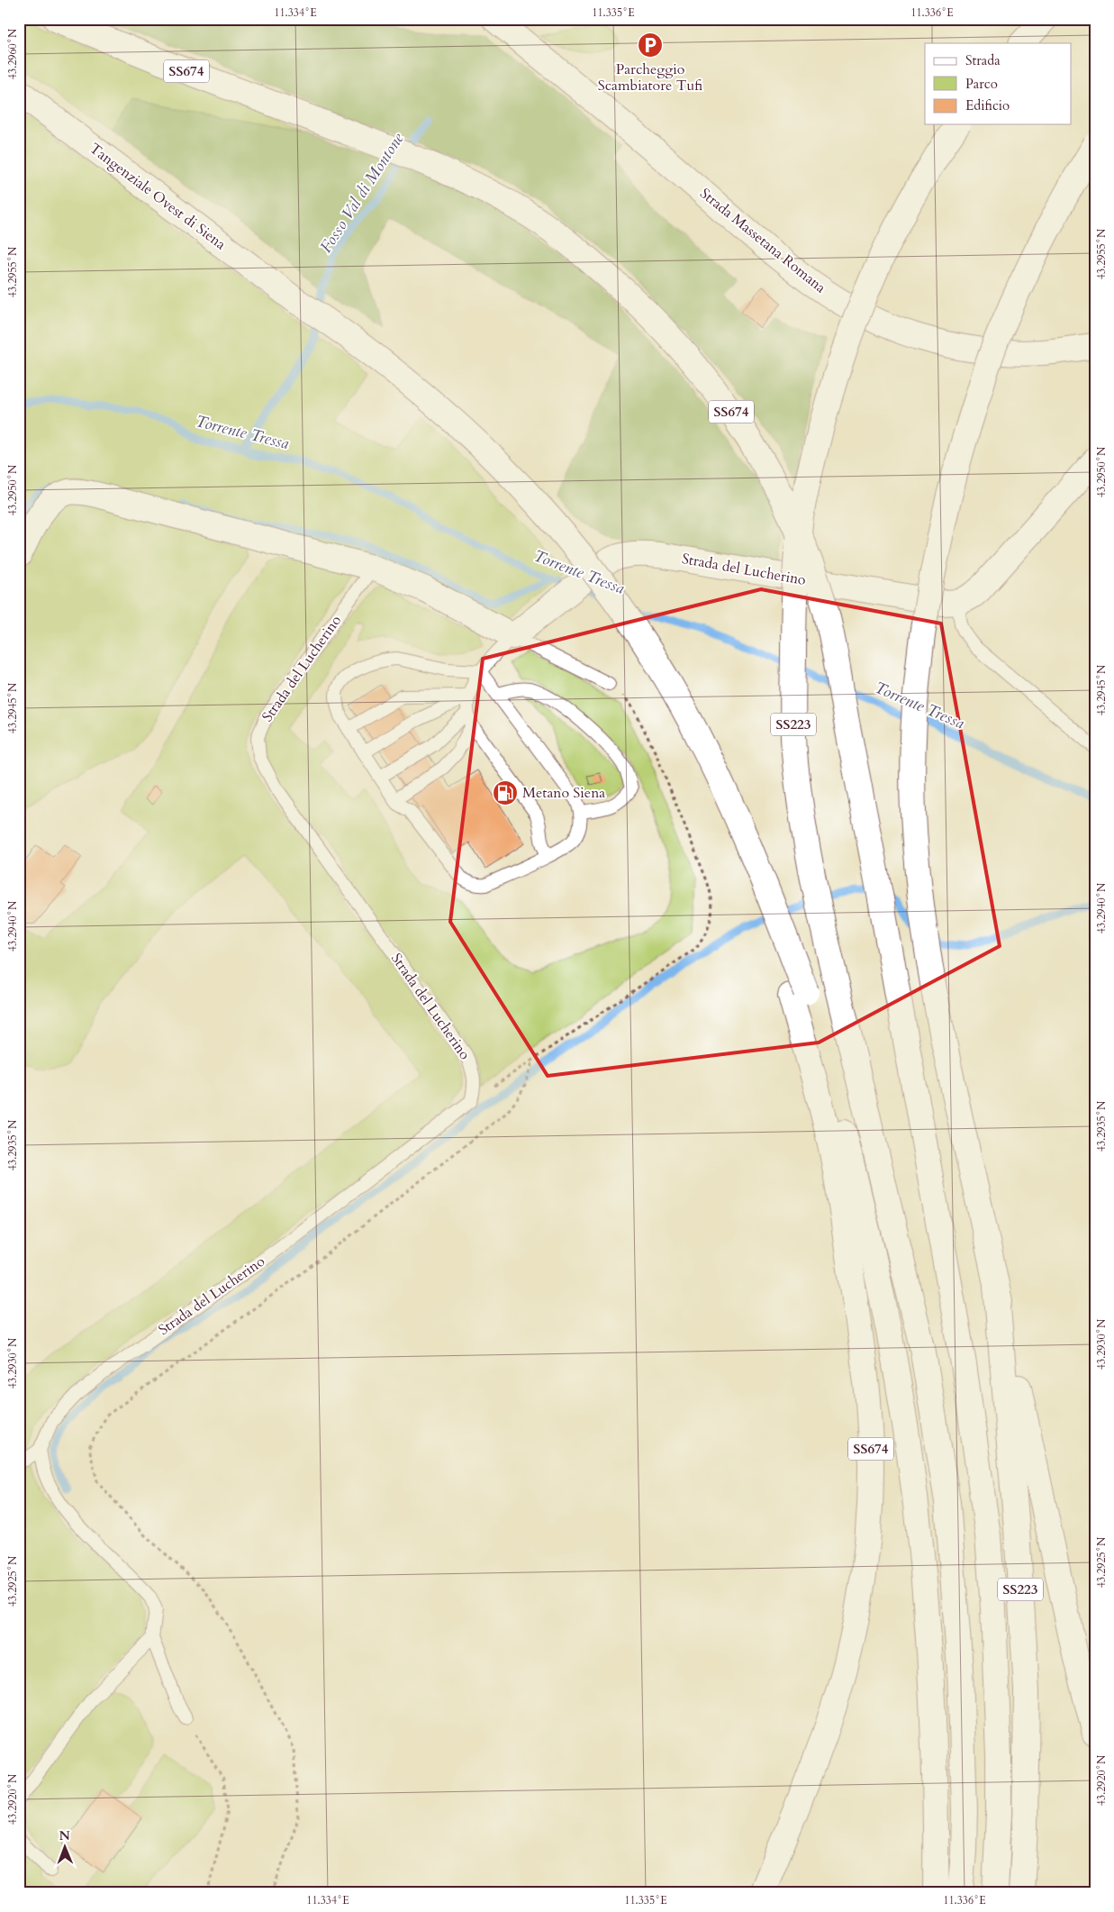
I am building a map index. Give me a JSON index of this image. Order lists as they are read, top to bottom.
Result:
{
  "streets": {
    "main road": [
      "SS674",
      "Tangenziale Ovest di Siena",
      "Strada Massetana Romana",
      "Strada del Lucherino",
      "SS223"
    ]
  },
  "crossings": [
    ["SS674", "Tangenziale Ovest di Siena"]
  ],
  "water": ["Fosso Val di Montone", "Torrente Tressa"],
  "places": {
    "parking": ["Parcheggio Scambiatore Tufi"],
    "fuel station": ["Metano Siena"]
  },
  "legend": ["Strada", "Parco", "Edificio"],
  "north": "top",
  "coordinates": [
    "11.334°E",
    "11.335°E",
    "11.336°E",
    "43.2960°N",
    "43.2955°N",
    "43.2950°N",
    "43.2945°N",
    "43.2940°N",
    "43.2935°N",
    "43.2930°N",
    "43.2925°N",
    "43.2920°N"
  ]
}
